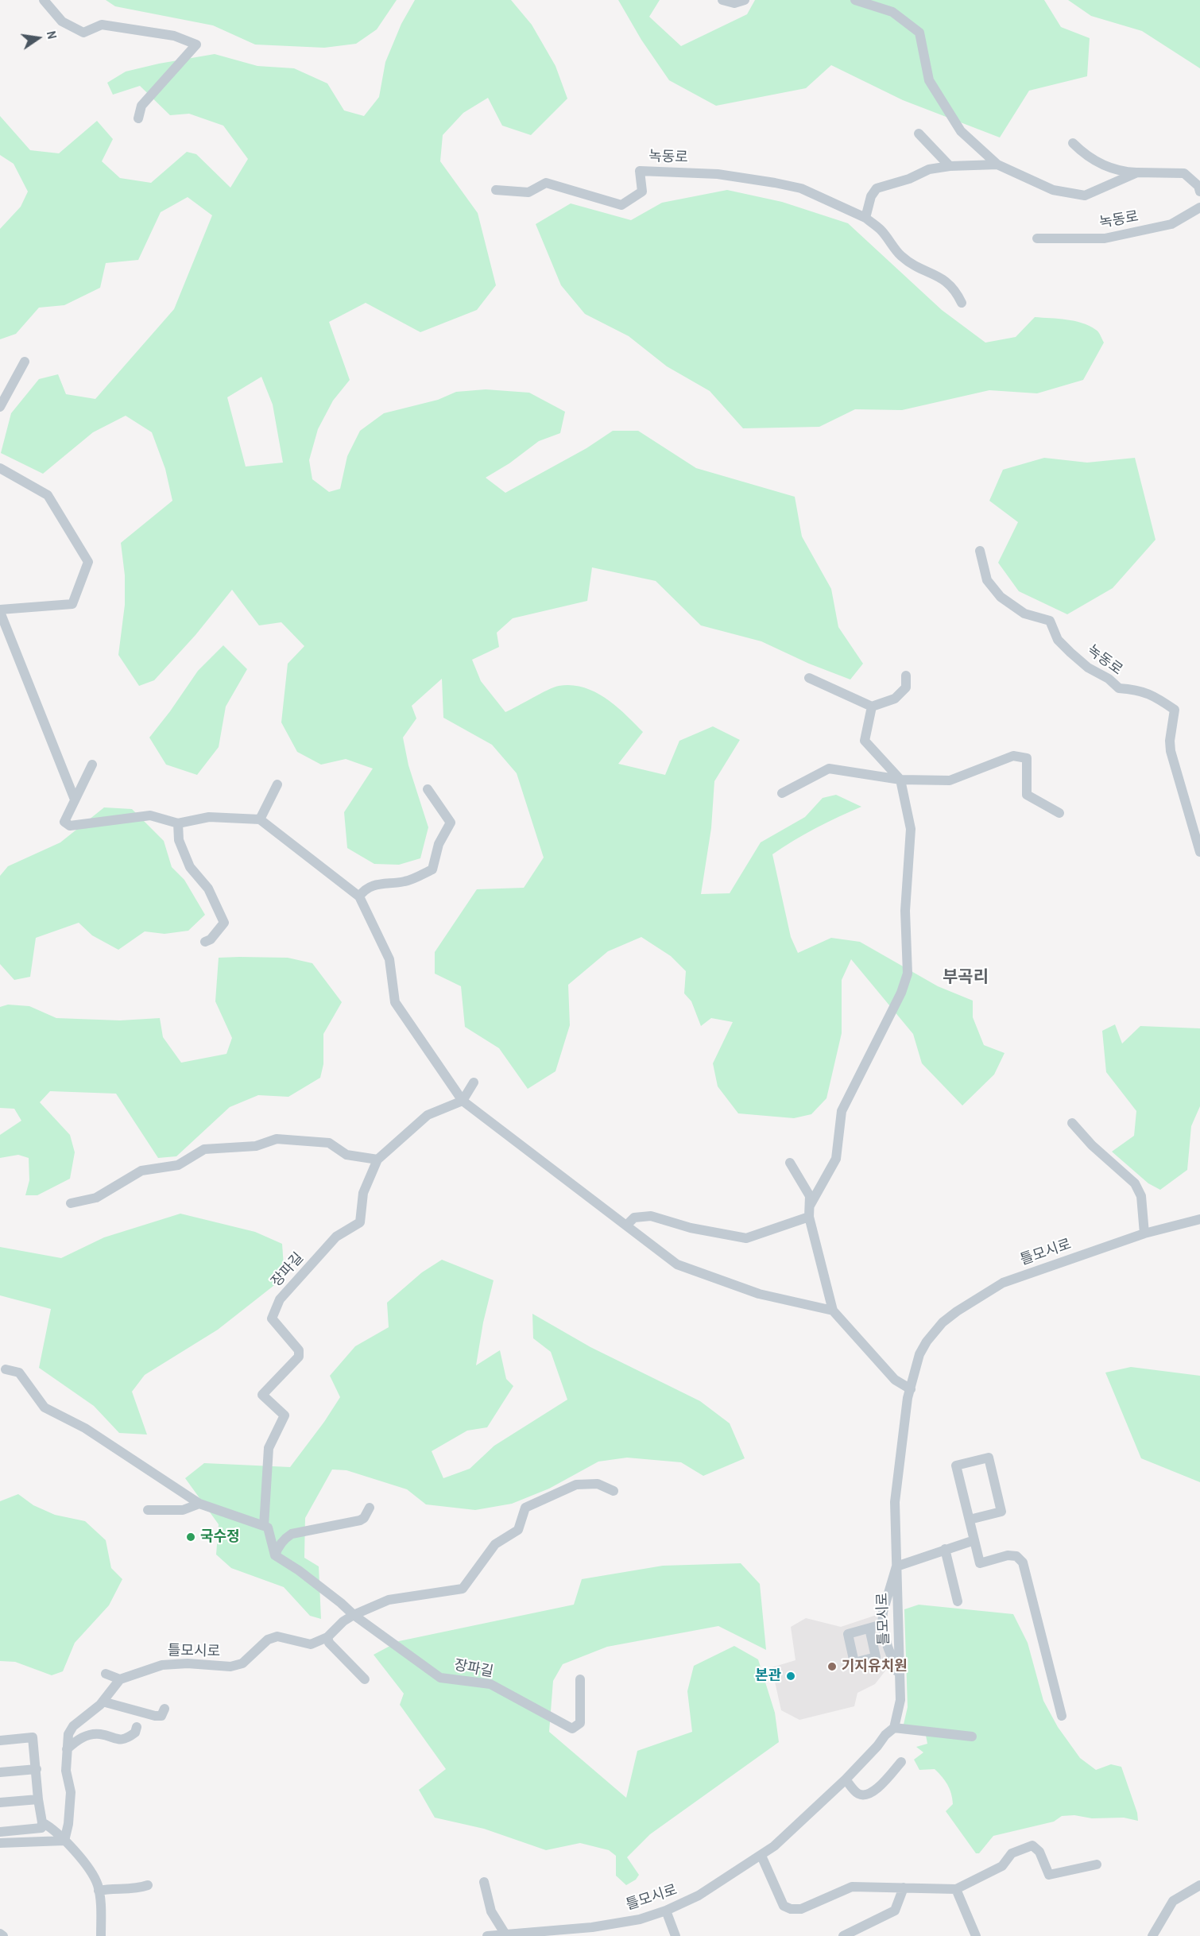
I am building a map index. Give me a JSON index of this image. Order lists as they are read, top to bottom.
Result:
{
  "streets": {
    "street": ["녹동로", "틀모시로", "장파길"]
  },
  "districts": ["부곡리"],
  "places": ["국수정", "기지유치원", "본관"],
  "north": "right"
}
